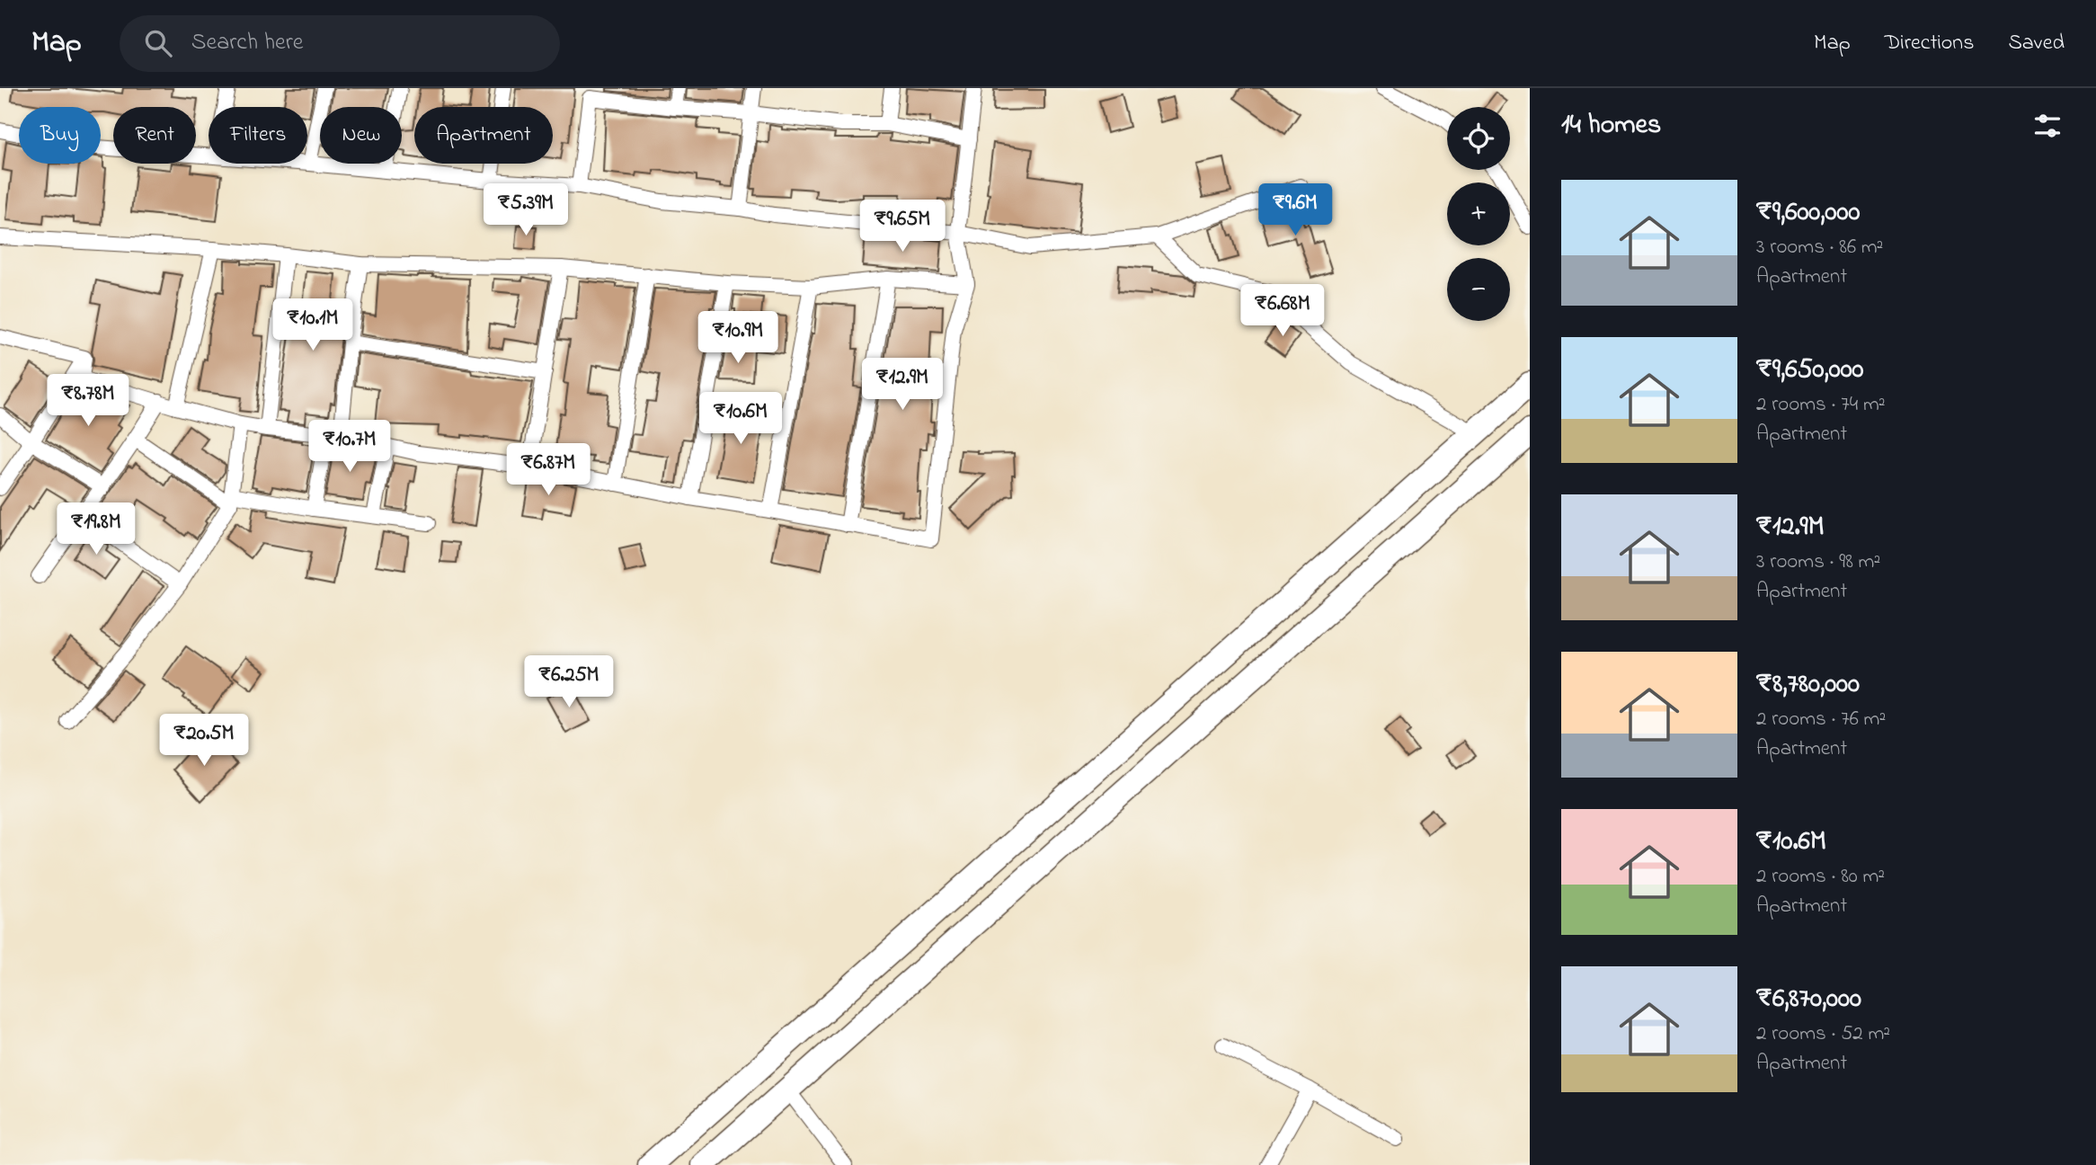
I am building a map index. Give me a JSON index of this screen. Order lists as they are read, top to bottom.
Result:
{
  "page": {
    "header": "Map",
    "search": "Search here",
    "nav": ["Map", "Directions", "Saved"],
    "heading": "14 homes",
    "map_buttons": ["+", "−"],
    "chip": [
      "Buy",
      "Rent",
      "Filters",
      "New",
      "Apartment"
    ],
    "list": [
      {
        "name": "₹9,600,000",
        "note": "3 rooms · 86 m² · Apartment"
      },
      {
        "name": "₹9,650,000",
        "note": "2 rooms · 74 m² · Apartment"
      },
      {
        "name": "₹12.9M",
        "note": "3 rooms · 98 m² · Apartment"
      },
      {
        "name": "₹8,780,000",
        "note": "2 rooms · 76 m² · Apartment"
      },
      {
        "name": "₹10.6M",
        "note": "2 rooms · 80 m² · Apartment"
      },
      {
        "name": "₹6,870,000",
        "note": "2 rooms · 52 m² · Apartment"
      }
    ],
    "price": [
      "₹5.39M",
      "₹9.6M",
      "₹9.65M",
      "₹6.68M",
      "₹10.1M",
      "₹10.9M",
      "₹12.9M",
      "₹8.78M",
      "₹10.6M",
      "₹10.7M",
      "₹6.87M",
      "₹19.8M",
      "₹6.25M",
      "₹20.5M"
    ]
  }
}
